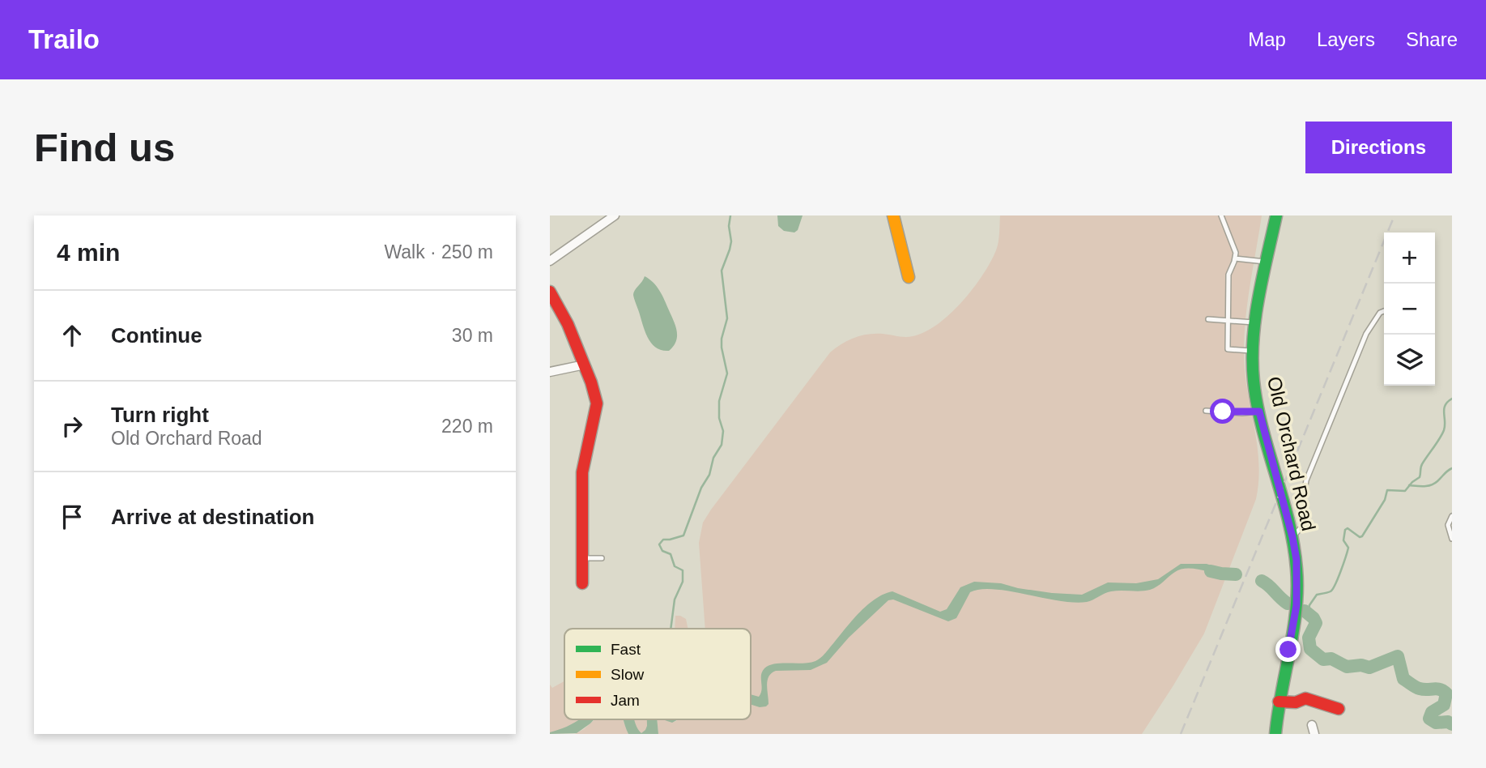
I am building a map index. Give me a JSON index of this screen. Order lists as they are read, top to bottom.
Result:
{
  "streets": {
    "street": ["Old Orchard Road"]
  },
  "legend": ["Fast", "Slow", "Jam"],
  "page": {
    "header": "Trailo",
    "nav": ["Map", "Layers", "Share"],
    "buttons": "Directions",
    "title": "Find us",
    "heading": ["4 min", "Walk · 250 m"],
    "map_buttons": ["+", "−"],
    "list": [
      ["Continue", "30 m"],
      ["Turn right", "Old Orchard Road", "220 m"],
      "Arrive at destination"
    ]
  }
}
